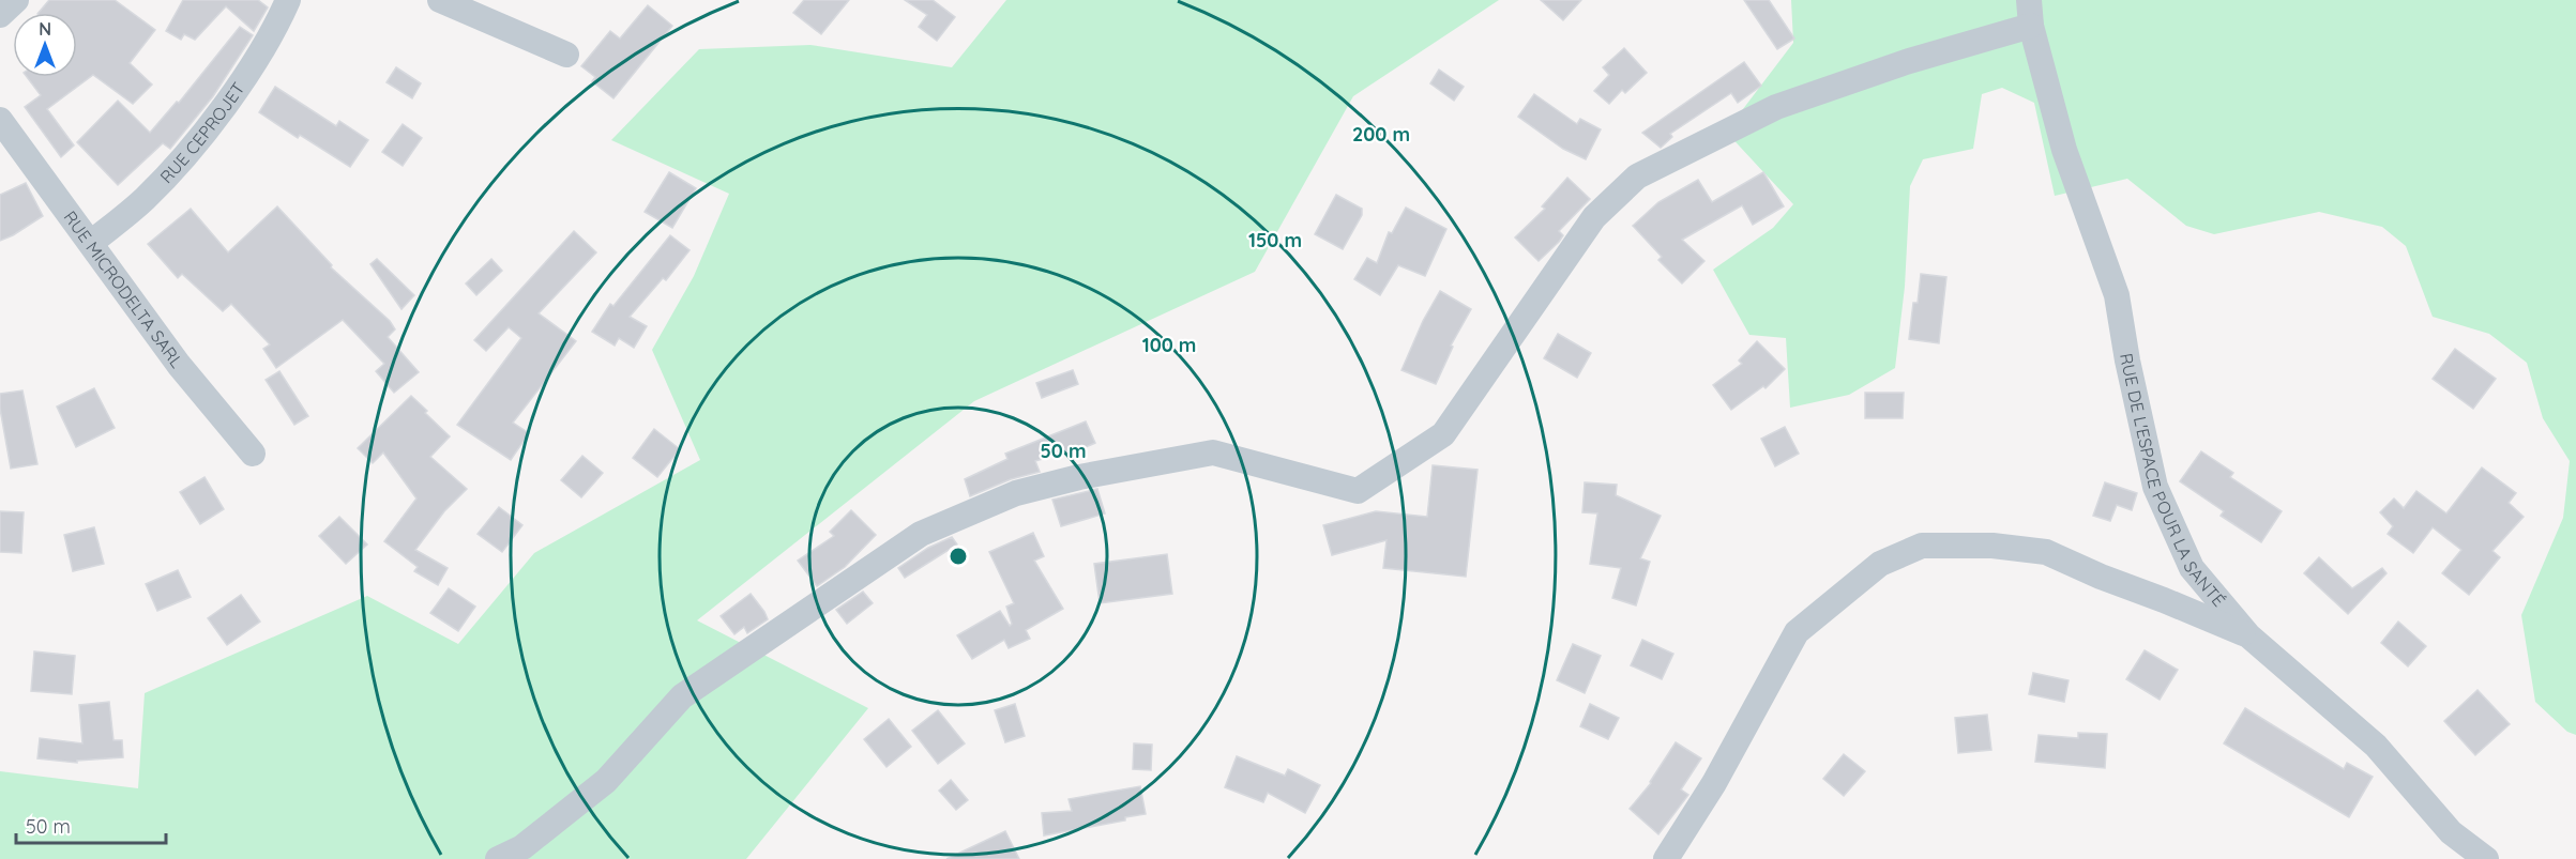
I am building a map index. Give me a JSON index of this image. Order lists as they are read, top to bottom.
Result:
{
  "streets": {
    "street": ["RUE CEPROJET", "RUE MICRODELTA SARL", "RUE DE L'ESPACE POUR LA SANTÉ"]
  },
  "crossings": [
    ["RUE CEPROJET", "RUE MICRODELTA SARL"]
  ],
  "scale_bar": "50 m",
  "north": "top",
  "rings": [
    "200 m",
    "150 m",
    "100 m",
    "50 m"
  ]
}
